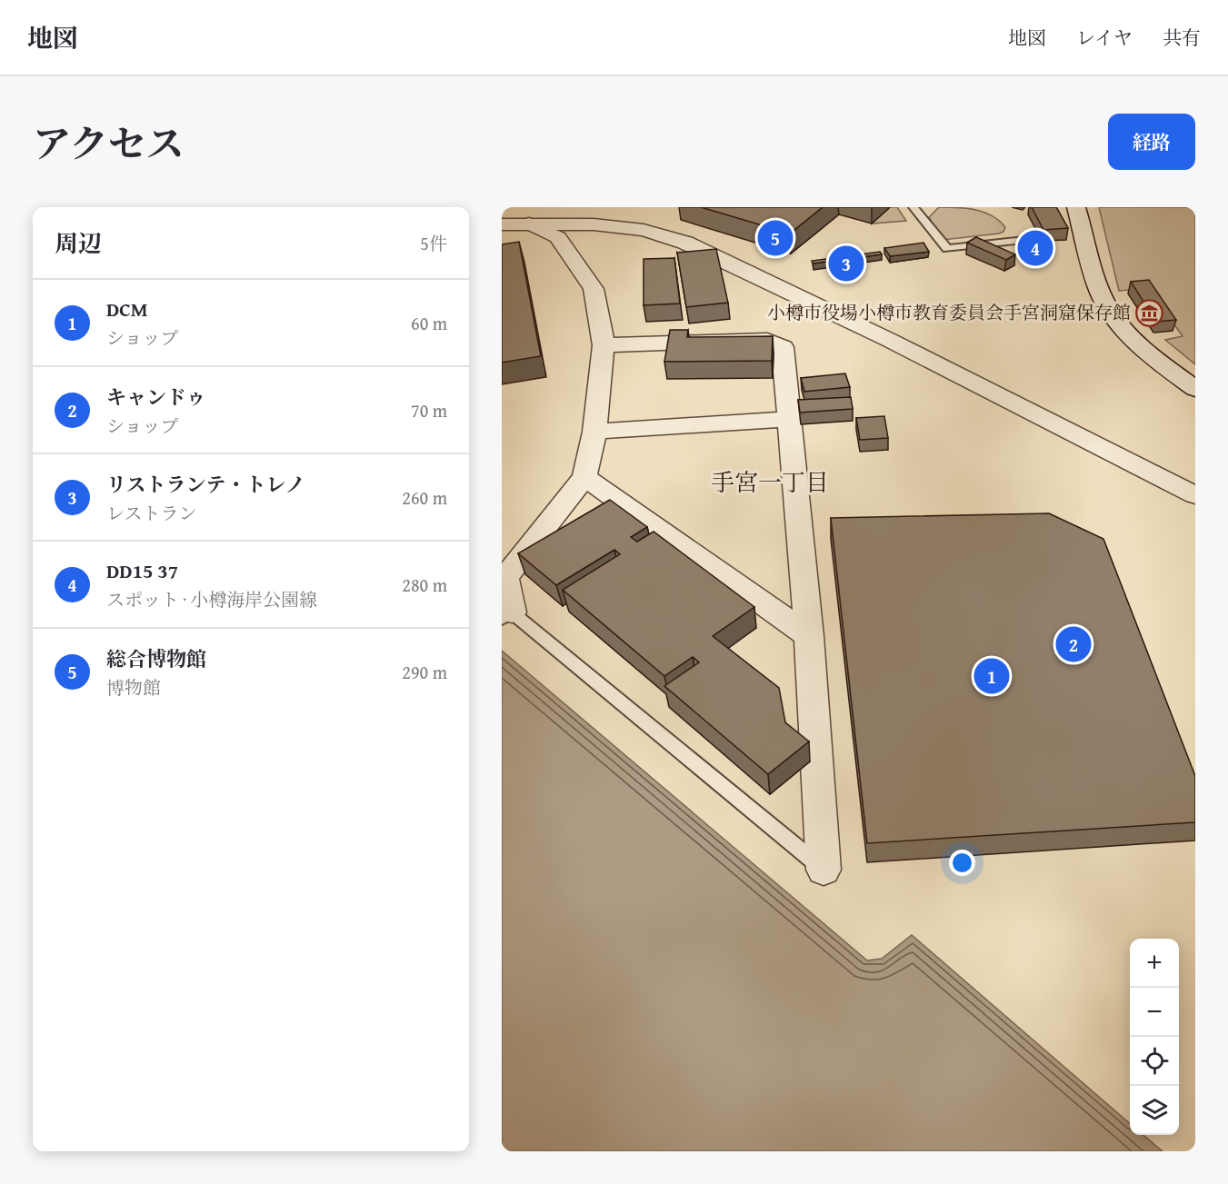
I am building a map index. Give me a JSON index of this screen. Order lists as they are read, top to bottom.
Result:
{
  "districts": ["手宮一丁目"],
  "places": {
    "museum": ["小樽市役場小樽市教育委員会手宮洞窟保存館"]
  },
  "page": {
    "header": "地図",
    "nav": ["地図", "レイヤ", "共有"],
    "title": "アクセス",
    "buttons": "経路",
    "heading": ["周辺", "5件"],
    "pins": [
      "5",
      "4",
      "3",
      "2",
      "1"
    ],
    "list": [
      {
        "mark": "1",
        "name": "DCM",
        "note": "ショップ",
        "value": "60 m"
      },
      {
        "mark": "2",
        "name": "キャンドゥ",
        "note": "ショップ",
        "value": "70 m"
      },
      {
        "mark": "3",
        "name": "リストランテ・トレノ",
        "note": "レストラン",
        "value": "260 m"
      },
      {
        "mark": "4",
        "name": "DD15 37",
        "note": "スポット · 小樽海岸公園線",
        "value": "280 m"
      },
      {
        "mark": "5",
        "name": "総合博物館",
        "note": "博物館",
        "value": "290 m"
      }
    ],
    "map_buttons": ["+", "−"]
  }
}
